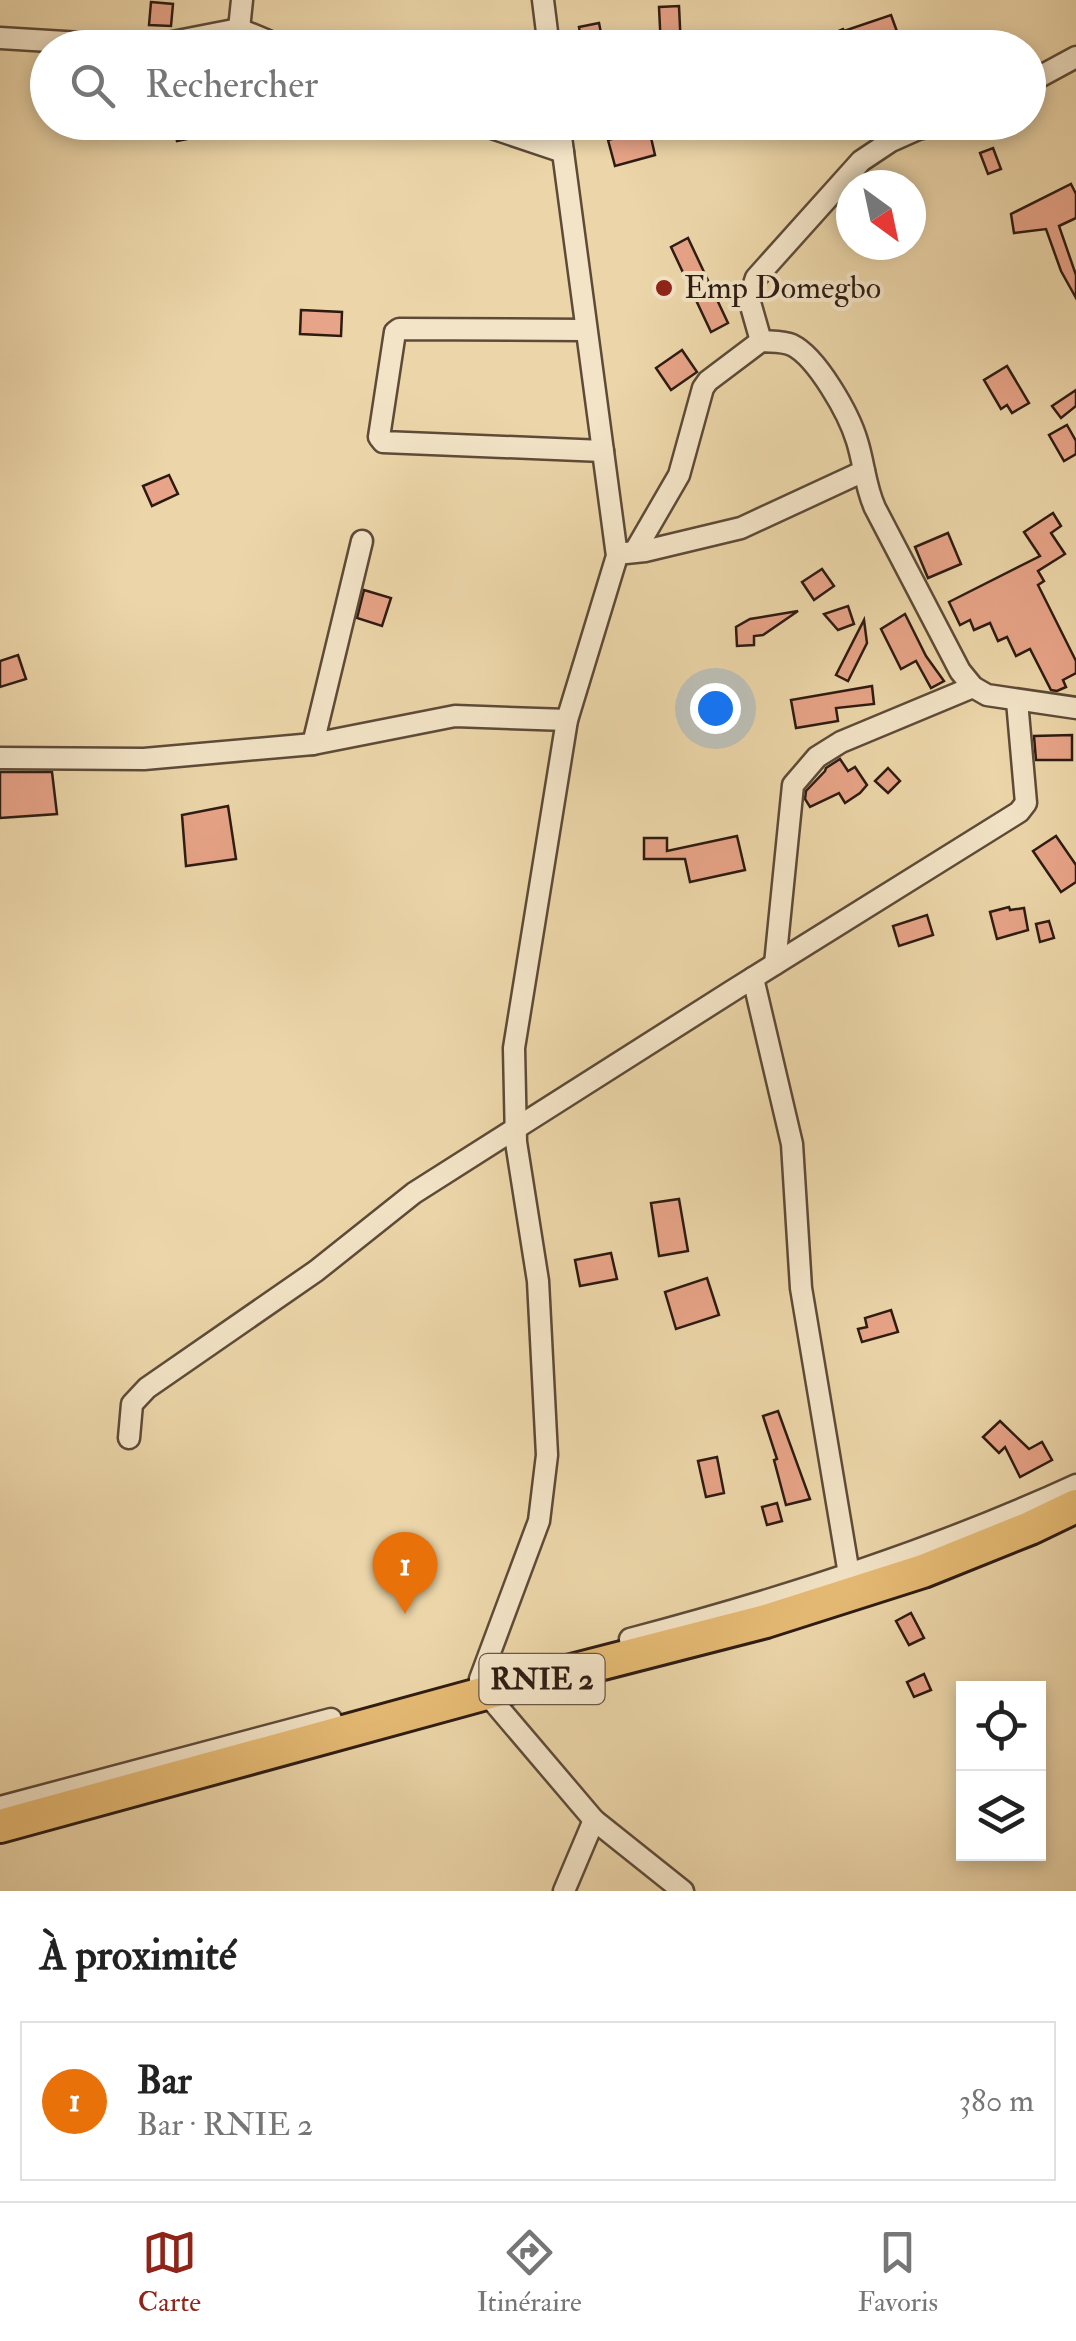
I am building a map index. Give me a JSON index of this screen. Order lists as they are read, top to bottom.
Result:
{
  "streets": {
    "highway": ["RNIE 2"]
  },
  "places": ["Emp Domegbo"],
  "north": "bottom right",
  "page": {
    "search": "Rechercher",
    "pins": "1",
    "heading": "À proximité",
    "list": [
      {
        "mark": "1",
        "name": "Bar",
        "note": "Bar · RNIE 2",
        "value": "380 m"
      }
    ],
    "nav": ["Carte", "Itinéraire", "Favoris"]
  }
}
